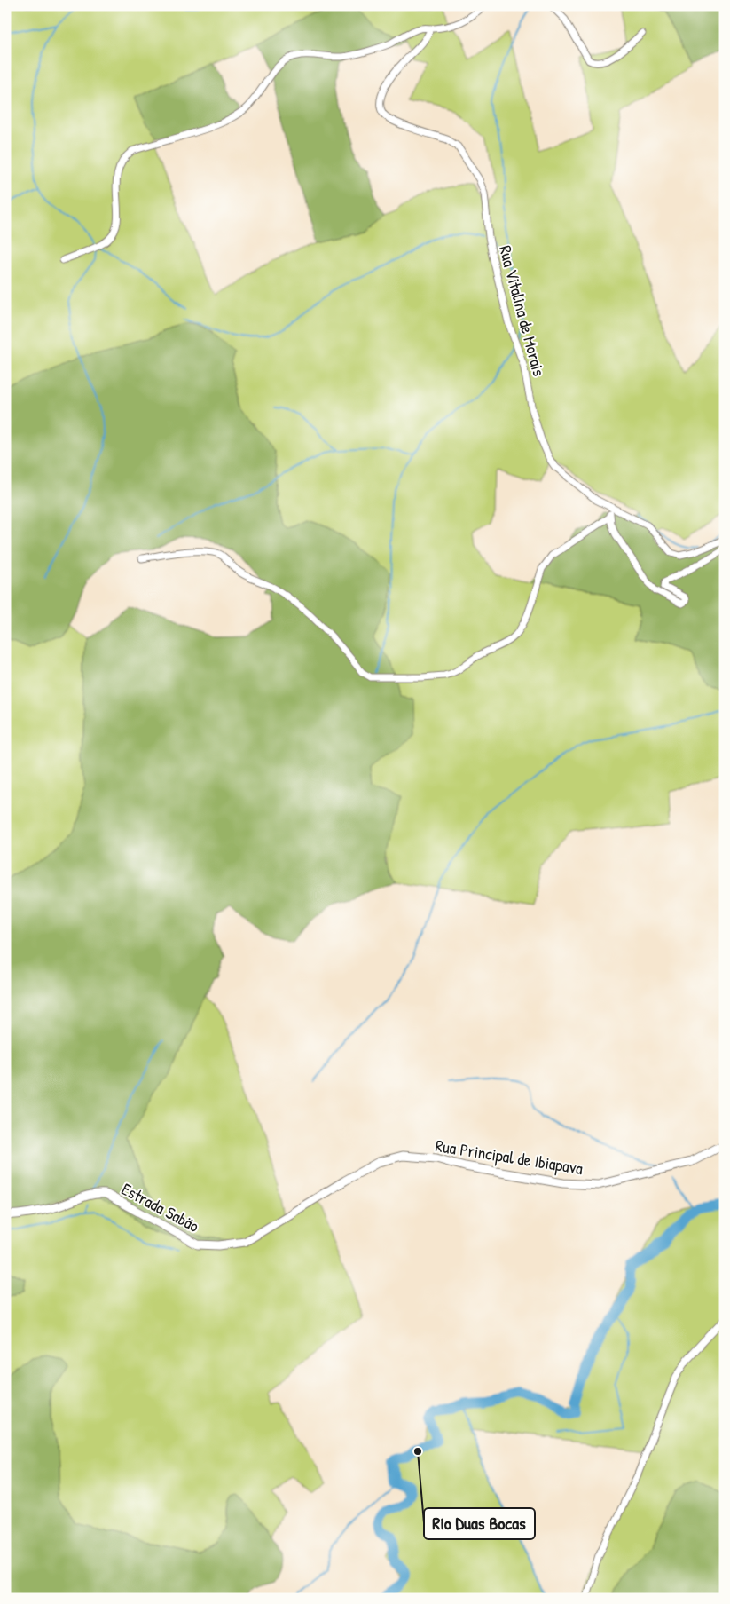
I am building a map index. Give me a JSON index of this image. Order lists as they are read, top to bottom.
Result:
{
  "streets": {
    "street": ["Rua Vitalina de Morais", "Rua Principal de Ibiapava", "Estrada Sabäo"]
  },
  "crossings": [
    ["Rua Principal de Ibiapava", "Estrada Sabäo"]
  ],
  "places": ["Rio Duas Bocas"]
}
